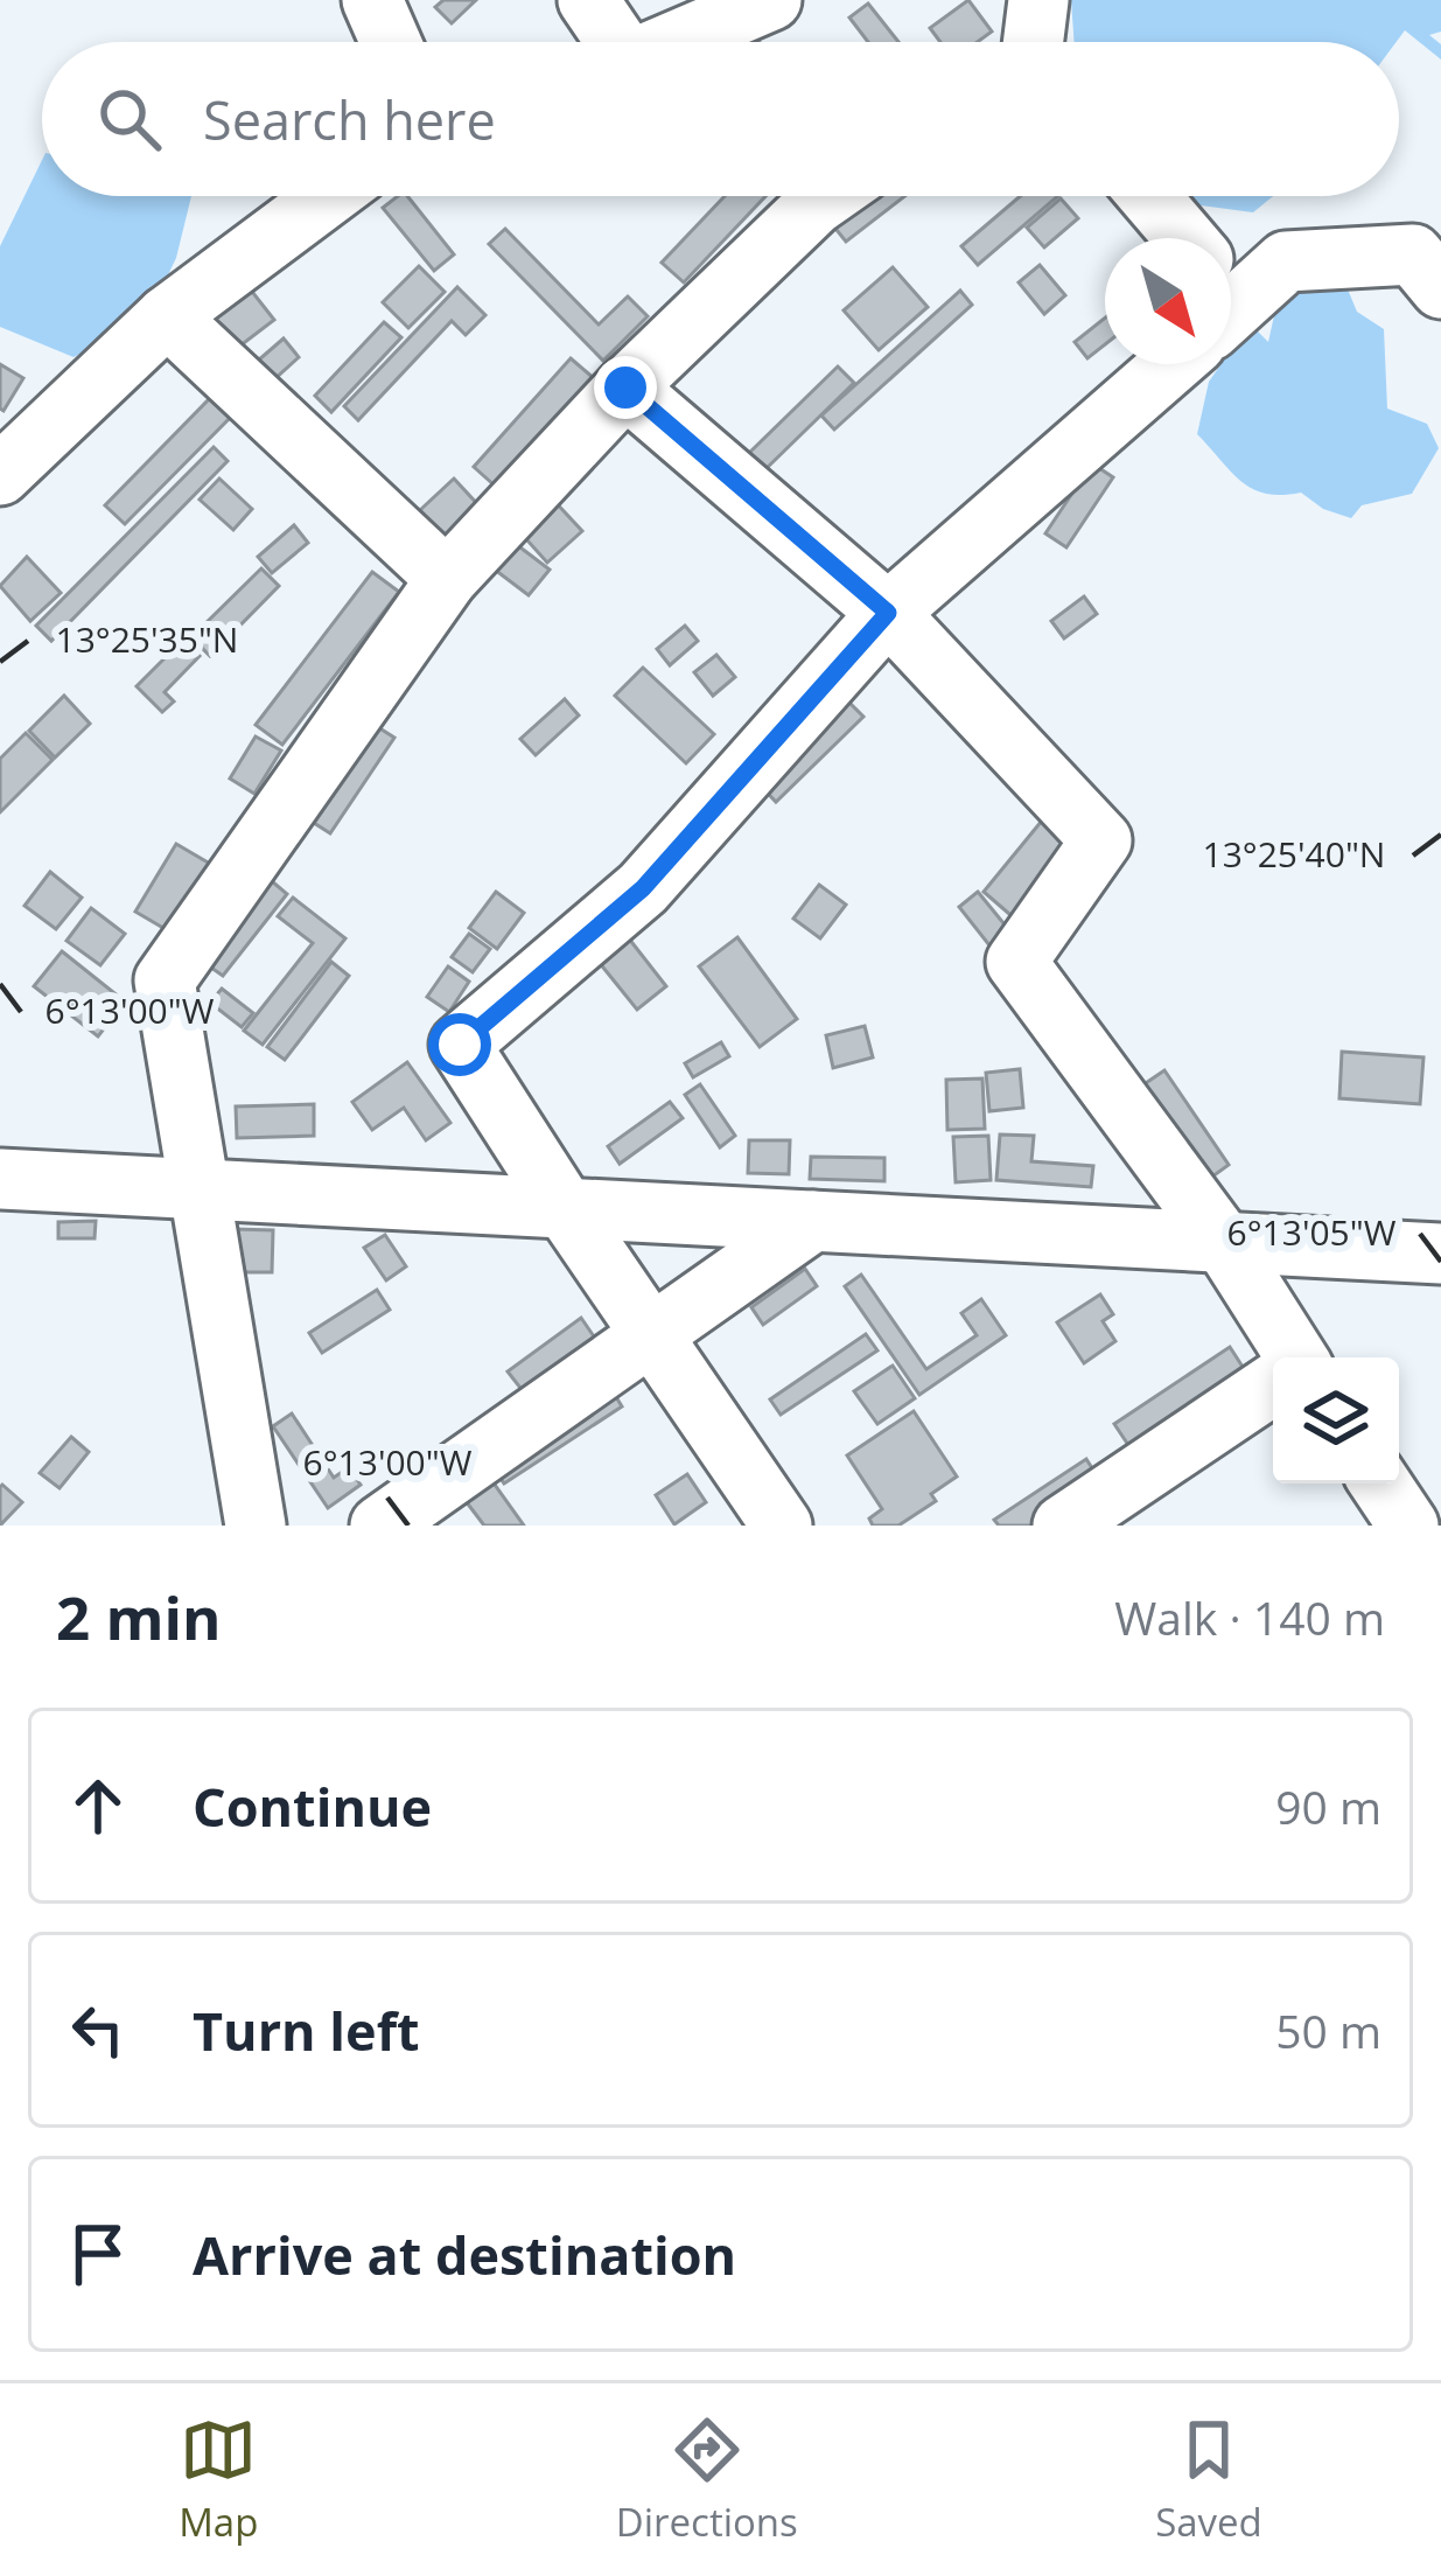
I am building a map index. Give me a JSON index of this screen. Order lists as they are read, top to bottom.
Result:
{
  "north": "bottom right",
  "page": {
    "search": "Search here",
    "heading": ["2 min", "Walk · 140 m"],
    "list": [
      ["Continue", "90 m"],
      ["Turn left", "50 m"],
      "Arrive at destination"
    ],
    "nav": ["Map", "Directions", "Saved"]
  },
  "coordinates": [
    "13°25'35\"N",
    "13°25'40\"N",
    "6°13'00\"W",
    "6°13'05\"W"
  ]
}
